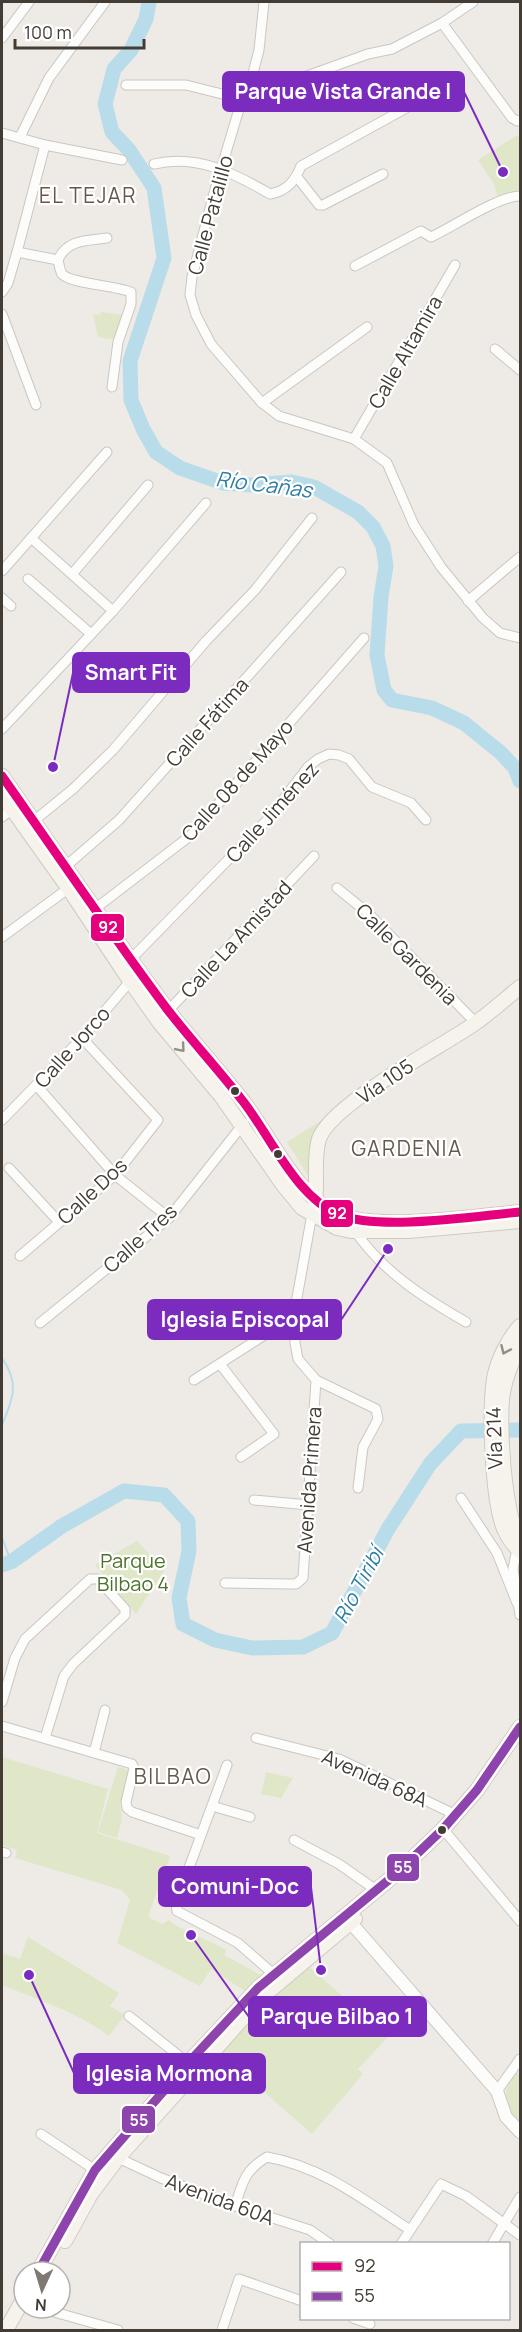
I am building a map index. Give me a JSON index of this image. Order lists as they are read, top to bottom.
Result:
{
  "streets": {
    "main road": ["Vía 105", "Vía 214"],
    "street": [
      "Calle Patalillo",
      "Calle Altamira",
      "Calle Fátima",
      "Calle 08 de Mayo",
      "Calle Jiménez",
      "Calle La Amistad",
      "Calle Gardenia",
      "Calle Jorco",
      "Calle Dos",
      "Calle Tres",
      "Avenida Primera",
      "Avenida 68A",
      "Avenida 60A"
    ]
  },
  "crossings": [
    ["Calle Patalillo", "Calle Altamira"],
    ["Calle Jiménez", "Calle Jorco"],
    ["Calle Gardenia", "Vía 105"],
    ["Calle Jorco", "Calle Dos"],
    ["Vía 105", "Avenida Primera"]
  ],
  "districts": ["EL TEJAR", "GARDENIA", "BILBAO"],
  "water": ["Río Cañas", "Río Tiribí"],
  "parks": ["Parque Bilbao 4"],
  "places": [
    "Parque Vista Grande I",
    "Smart Fit",
    "Iglesia Episcopal",
    "Parque Bilbao 1",
    "Comuni-Doc",
    "Iglesia Mormona"
  ],
  "lines": ["transit line 92", "transit line 55"],
  "legend": ["92", "55"],
  "scale_bar": "100 m",
  "north": "bottom"
}
